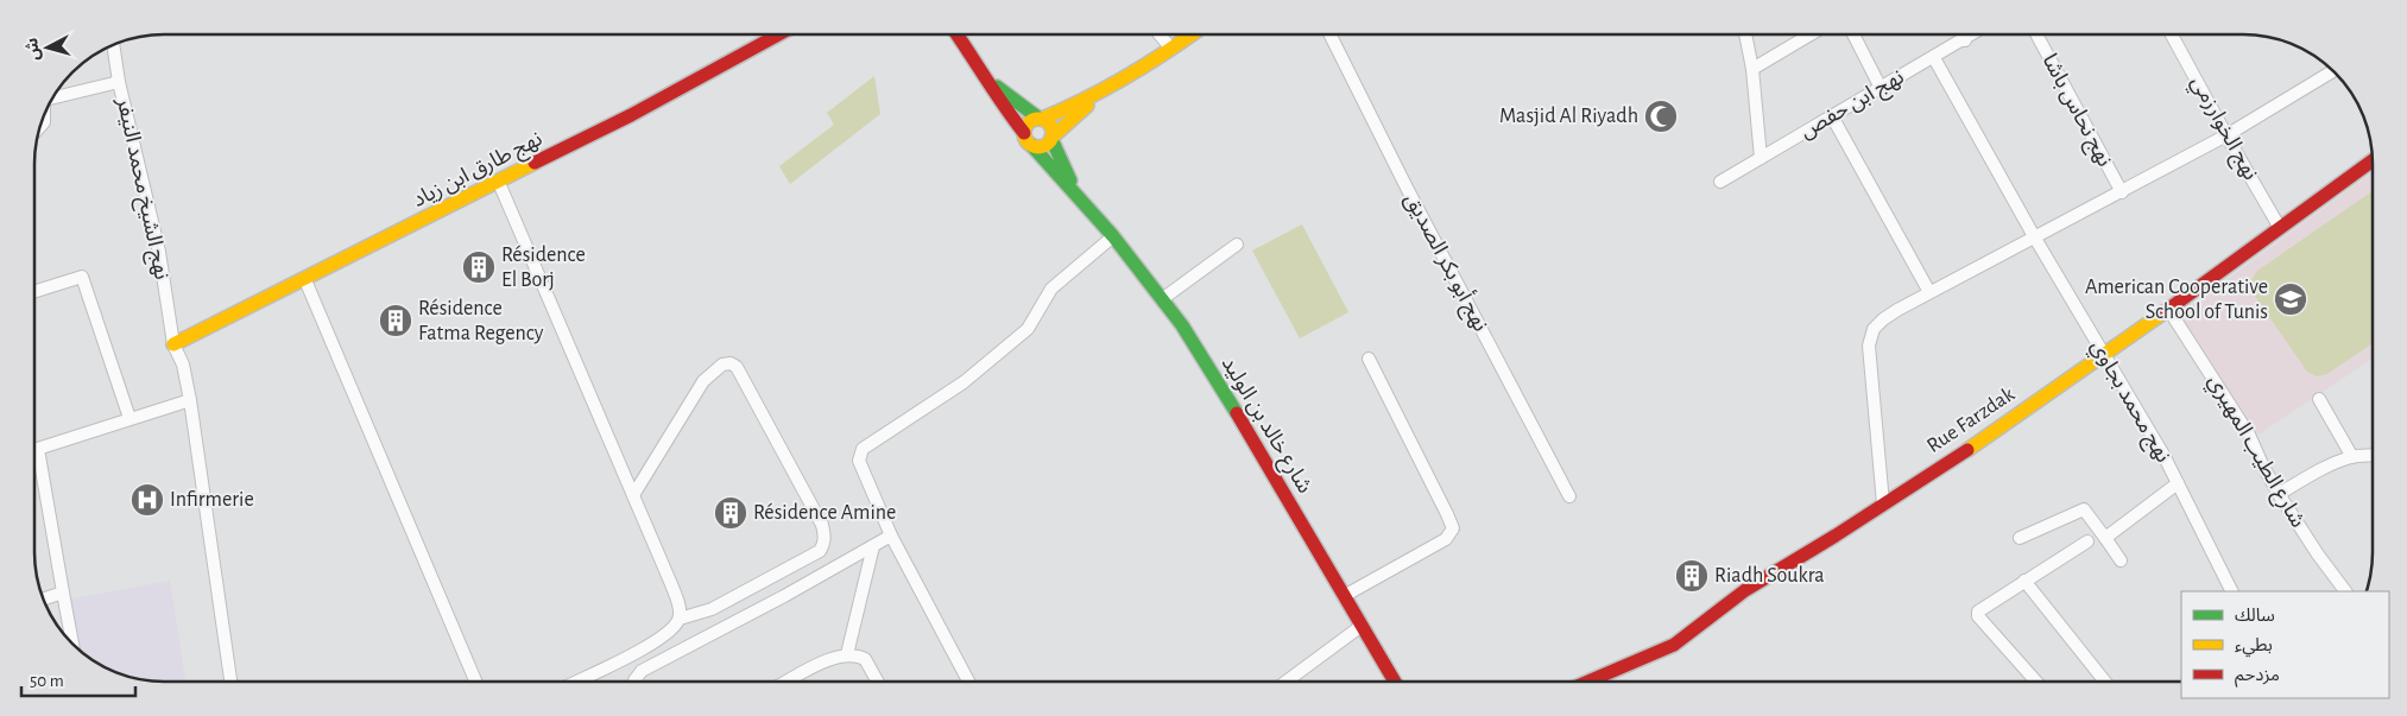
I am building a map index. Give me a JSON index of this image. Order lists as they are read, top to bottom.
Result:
{
  "streets": {
    "street": [
      "نهج ابن حفص",
      "نهج نحاس باشا",
      "نهج الخوارزمي",
      "نهج طارق ابن زياد",
      "نهج الشيخ محمد النيفر",
      "نهج أبو بكر الصديق",
      "نهج محمد بجاوي",
      "Rue Farzdak",
      "شارع خالد بن الوليد",
      "شارع الطيب المهيري"
    ]
  },
  "crossings": [
    ["نهج ابن حفص", "نهج محمد بجاوي"],
    ["نهج الخوارزمي", "Rue Farzdak"],
    ["نهج طارق ابن زياد", "نهج الشيخ محمد النيفر"],
    ["نهج محمد بجاوي", "Rue Farzdak"],
    ["Rue Farzdak", "شارع الطيب المهيري"]
  ],
  "places": {
    "mosque": ["Masjid Al Riyadh"],
    "building": [
      "Résidence El Borj",
      "Résidence Fatma Regency",
      "Résidence Amine",
      "Riadh Soukra"
    ],
    "school or university": ["American Cooperative School of Tunis"],
    "hospital": ["Infirmerie"]
  },
  "legend": ["سالك", "بطيء", "مزدحم"],
  "scale_bar": "50 m",
  "north": "left"
}
